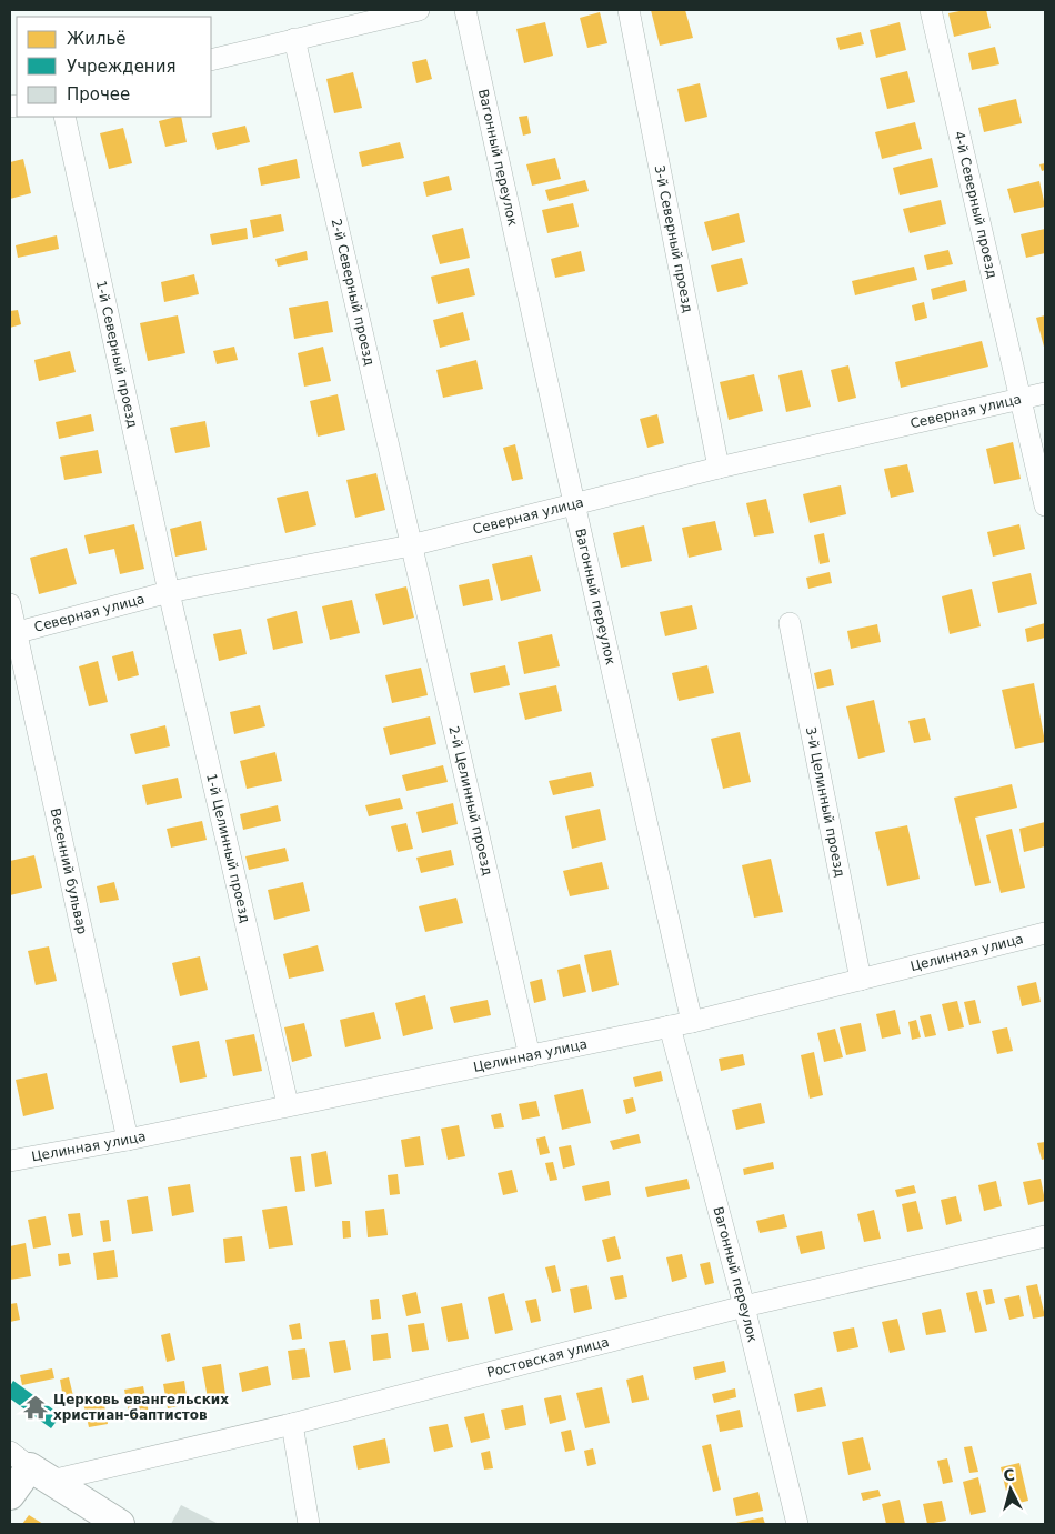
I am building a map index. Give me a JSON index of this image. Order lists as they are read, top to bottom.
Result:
{
  "streets": {
    "street": [
      "Вагонный переулок",
      "4-й Северный проезд",
      "3-й Северный проезд",
      "2-й Северный проезд",
      "1-й Северный проезд",
      "Северная улица",
      "2-й Целинный проезд",
      "3-й Целинный проезд",
      "1-й Целинный проезд",
      "Весенний бульвар",
      "Целинная улица",
      "Ростовская улица"
    ]
  },
  "crossings": [
    ["Вагонный переулок", "Северная улица"],
    ["Вагонный переулок", "Целинная улица"],
    ["Вагонный переулок", "Ростовская улица"],
    ["4-й Северный проезд", "Северная улица"],
    ["3-й Северный проезд", "Северная улица"],
    ["2-й Северный проезд", "Северная улица"],
    ["2-й Северный проезд", "2-й Целинный проезд"],
    ["1-й Северный проезд", "Северная улица"],
    ["1-й Северный проезд", "1-й Целинный проезд"],
    ["Северная улица", "2-й Целинный проезд"],
    ["Северная улица", "1-й Целинный проезд"],
    ["Северная улица", "Весенний бульвар"],
    ["2-й Целинный проезд", "Целинная улица"],
    ["3-й Целинный проезд", "Целинная улица"],
    ["1-й Целинный проезд", "Целинная улица"],
    ["Весенний бульвар", "Целинная улица"]
  ],
  "places": {
    "temple": ["Церковь евангельских христиан-баптистов"]
  },
  "legend": ["Жильё", "Учреждения", "Прочее"],
  "north": "top"
}
